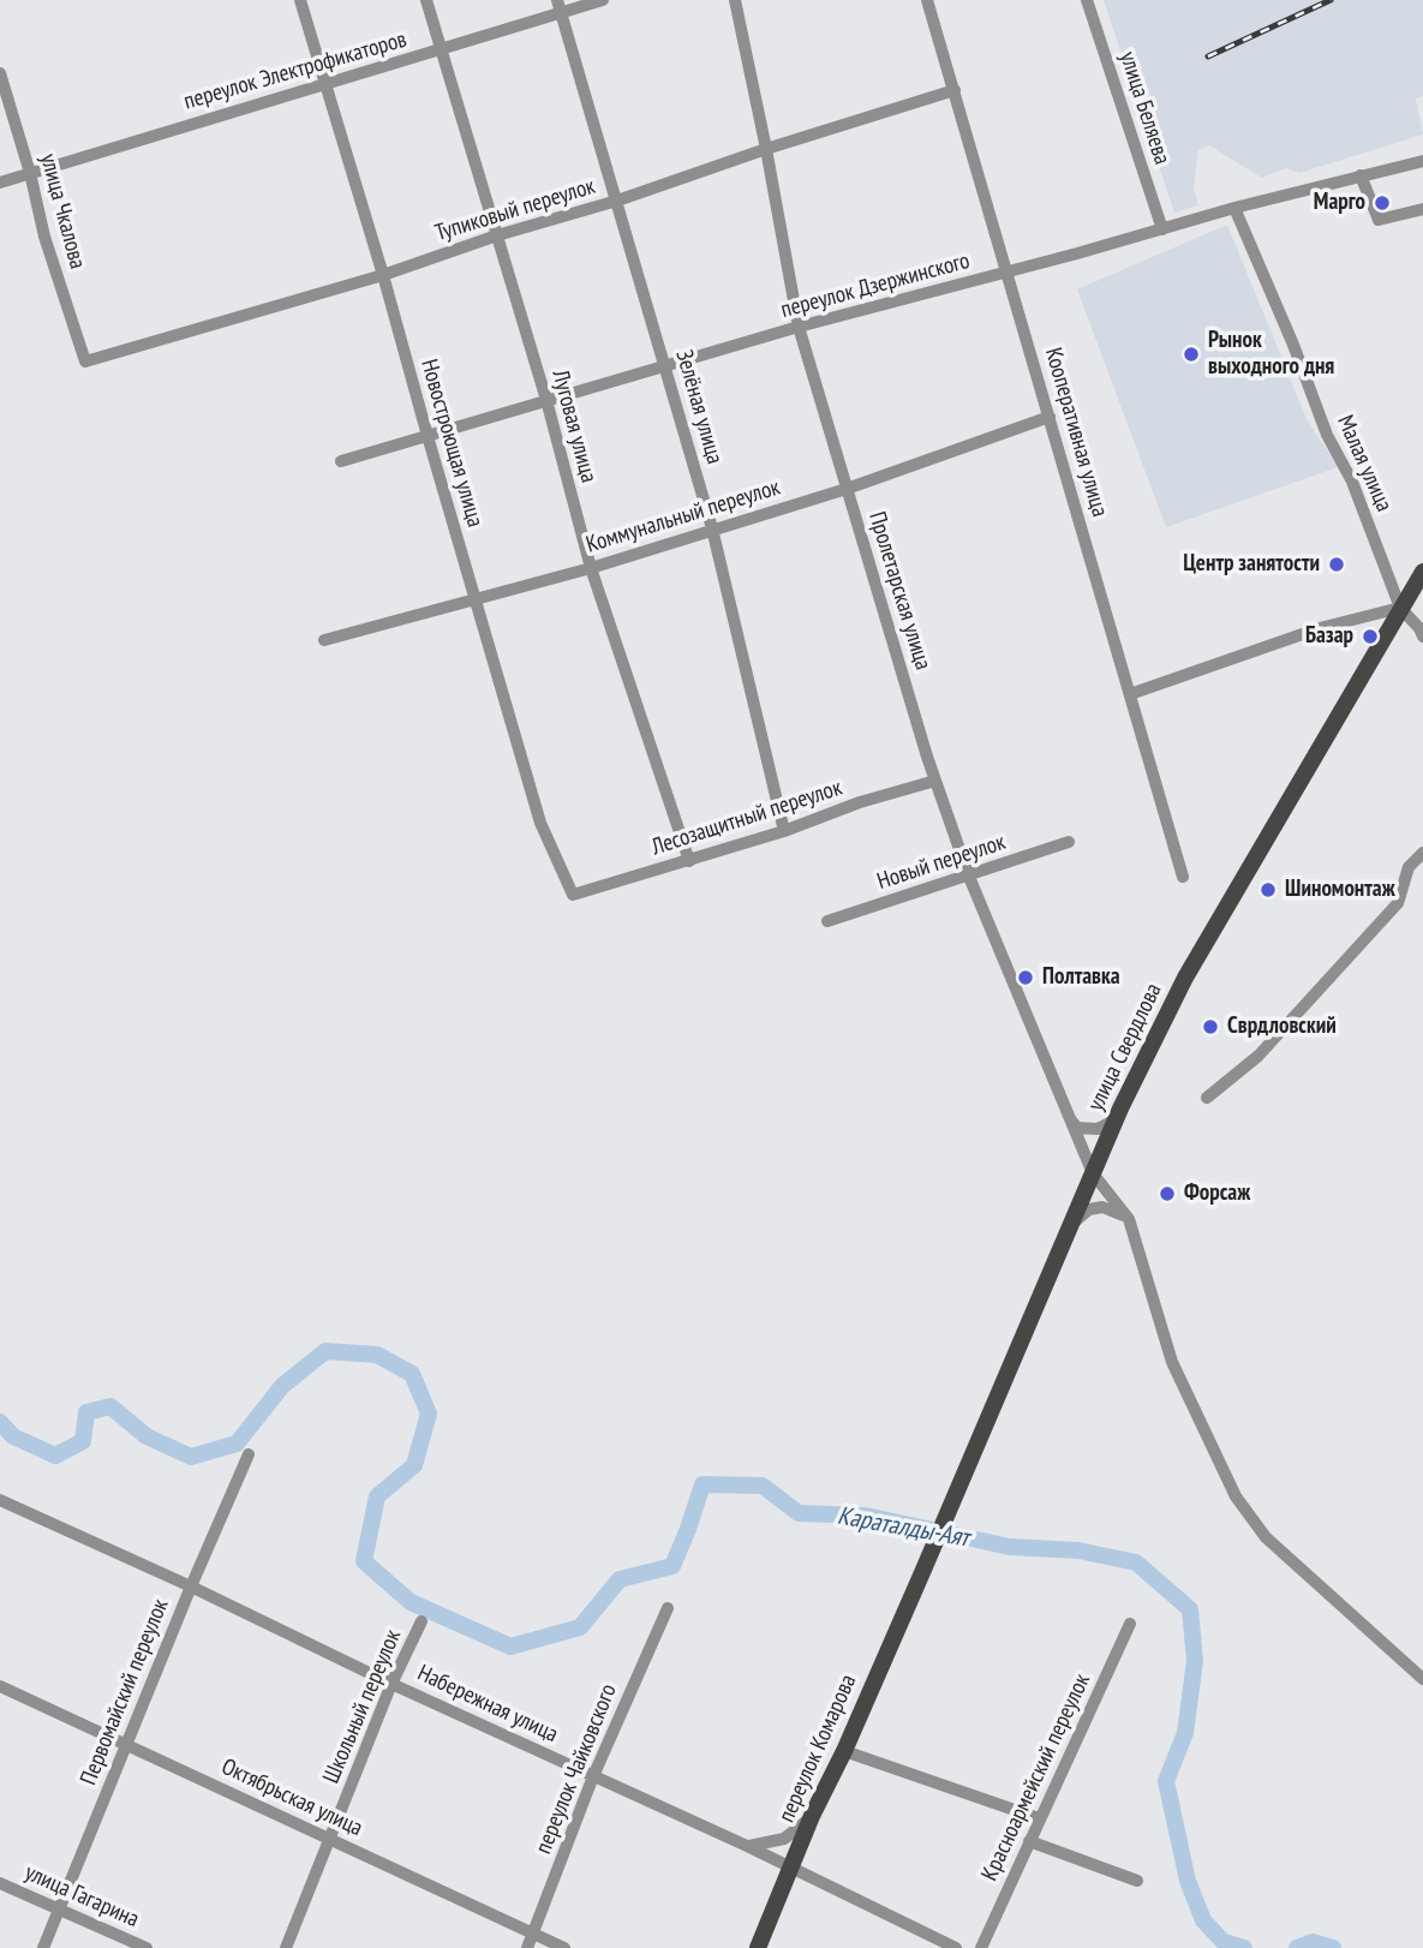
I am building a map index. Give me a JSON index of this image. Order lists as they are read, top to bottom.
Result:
{
  "streets": {
    "main road": ["улица Свердлова", "переулок Комарова"],
    "street": [
      "переулок Электрофикаторов",
      "улица Беляева",
      "Тупиковый переулок",
      "улица Чкалова",
      "переулок Дзержинского",
      "Зелёная улица",
      "Луговая улица",
      "Кооперативная улица",
      "Новостроющая улица",
      "Малая улица",
      "Коммунальный переулок",
      "Пролетарская улица",
      "Лесозащитный переулок",
      "Новый переулок",
      "Первомайский переулок",
      "Набережная улица",
      "Школьный переулок",
      "переулок Чайковского",
      "Красноармейский переулок",
      "Октябрьская улица",
      "улица Гагарина"
    ]
  },
  "crossings": [
    ["переулок Электрофикаторов", "улица Чкалова"],
    ["переулок Электрофикаторов", "Зелёная улица"],
    ["переулок Электрофикаторов", "Луговая улица"],
    ["переулок Электрофикаторов", "Новостроющая улица"],
    ["улица Беляева", "переулок Дзержинского"],
    ["Тупиковый переулок", "улица Чкалова"],
    ["Тупиковый переулок", "Зелёная улица"],
    ["Тупиковый переулок", "Луговая улица"],
    ["Тупиковый переулок", "Кооперативная улица"],
    ["Тупиковый переулок", "Новостроющая улица"],
    ["Тупиковый переулок", "Пролетарская улица"],
    ["переулок Дзержинского", "Зелёная улица"],
    ["переулок Дзержинского", "Луговая улица"],
    ["переулок Дзержинского", "Кооперативная улица"],
    ["переулок Дзержинского", "Новостроющая улица"],
    ["переулок Дзержинского", "Малая улица"],
    ["переулок Дзержинского", "Пролетарская улица"],
    ["Зелёная улица", "Коммунальный переулок"],
    ["Зелёная улица", "Лесозащитный переулок"],
    ["Луговая улица", "Коммунальный переулок"],
    ["Луговая улица", "Лесозащитный переулок"],
    ["Кооперативная улица", "Коммунальный переулок"],
    ["Новостроющая улица", "Коммунальный переулок"],
    ["Новостроющая улица", "Лесозащитный переулок"],
    ["Малая улица", "улица Свердлова"],
    ["Коммунальный переулок", "Пролетарская улица"],
    ["Пролетарская улица", "Лесозащитный переулок"],
    ["Пролетарская улица", "Новый переулок"],
    ["Пролетарская улица", "улица Свердлова"],
    ["улица Свердлова", "переулок Комарова"],
    ["Первомайский переулок", "Набережная улица"],
    ["Первомайский переулок", "Октябрьская улица"],
    ["Первомайский переулок", "улица Гагарина"],
    ["Набережная улица", "Школьный переулок"],
    ["Набережная улица", "переулок Комарова"],
    ["Набережная улица", "переулок Чайковского"],
    ["Школьный переулок", "Октябрьская улица"],
    ["переулок Чайковского", "Октябрьская улица"]
  ],
  "water": ["Караталды-Аят"],
  "places": [
    "Марго",
    "Рынок выходного дня",
    "Центр занятости",
    "Базар",
    "Шиномонтаж",
    "Полтавка",
    "Сврдловский",
    "Форсаж"
  ]
}
